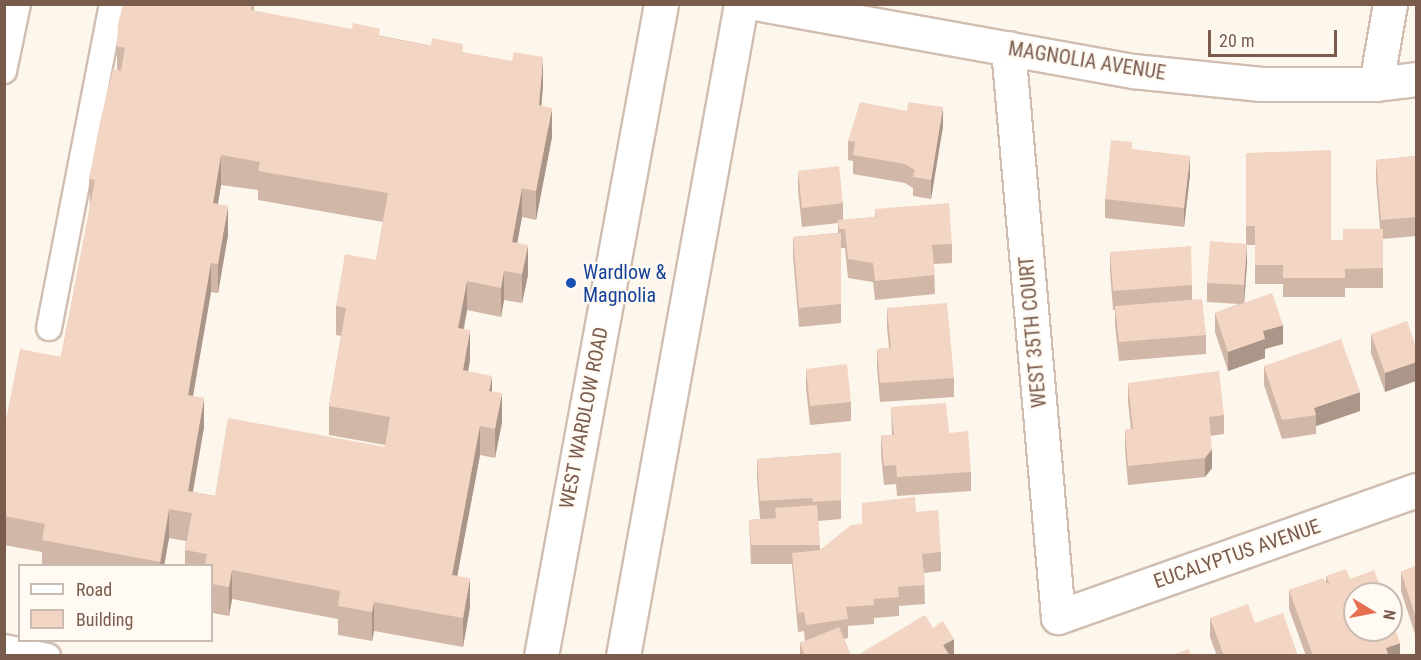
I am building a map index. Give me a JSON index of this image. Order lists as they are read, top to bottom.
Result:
{
  "streets": {
    "street": [
      "MAGNOLIA AVENUE",
      "WEST 35TH COURT",
      "WEST WARDLOW ROAD",
      "EUCALYPTUS AVENUE"
    ]
  },
  "crossings": [
    ["MAGNOLIA AVENUE", "WEST 35TH COURT"],
    ["WEST 35TH COURT", "EUCALYPTUS AVENUE"]
  ],
  "places": ["Wardlow & Magnolia"],
  "legend": ["Road", "Building"],
  "scale_bar": "20 m",
  "north": "right"
}
